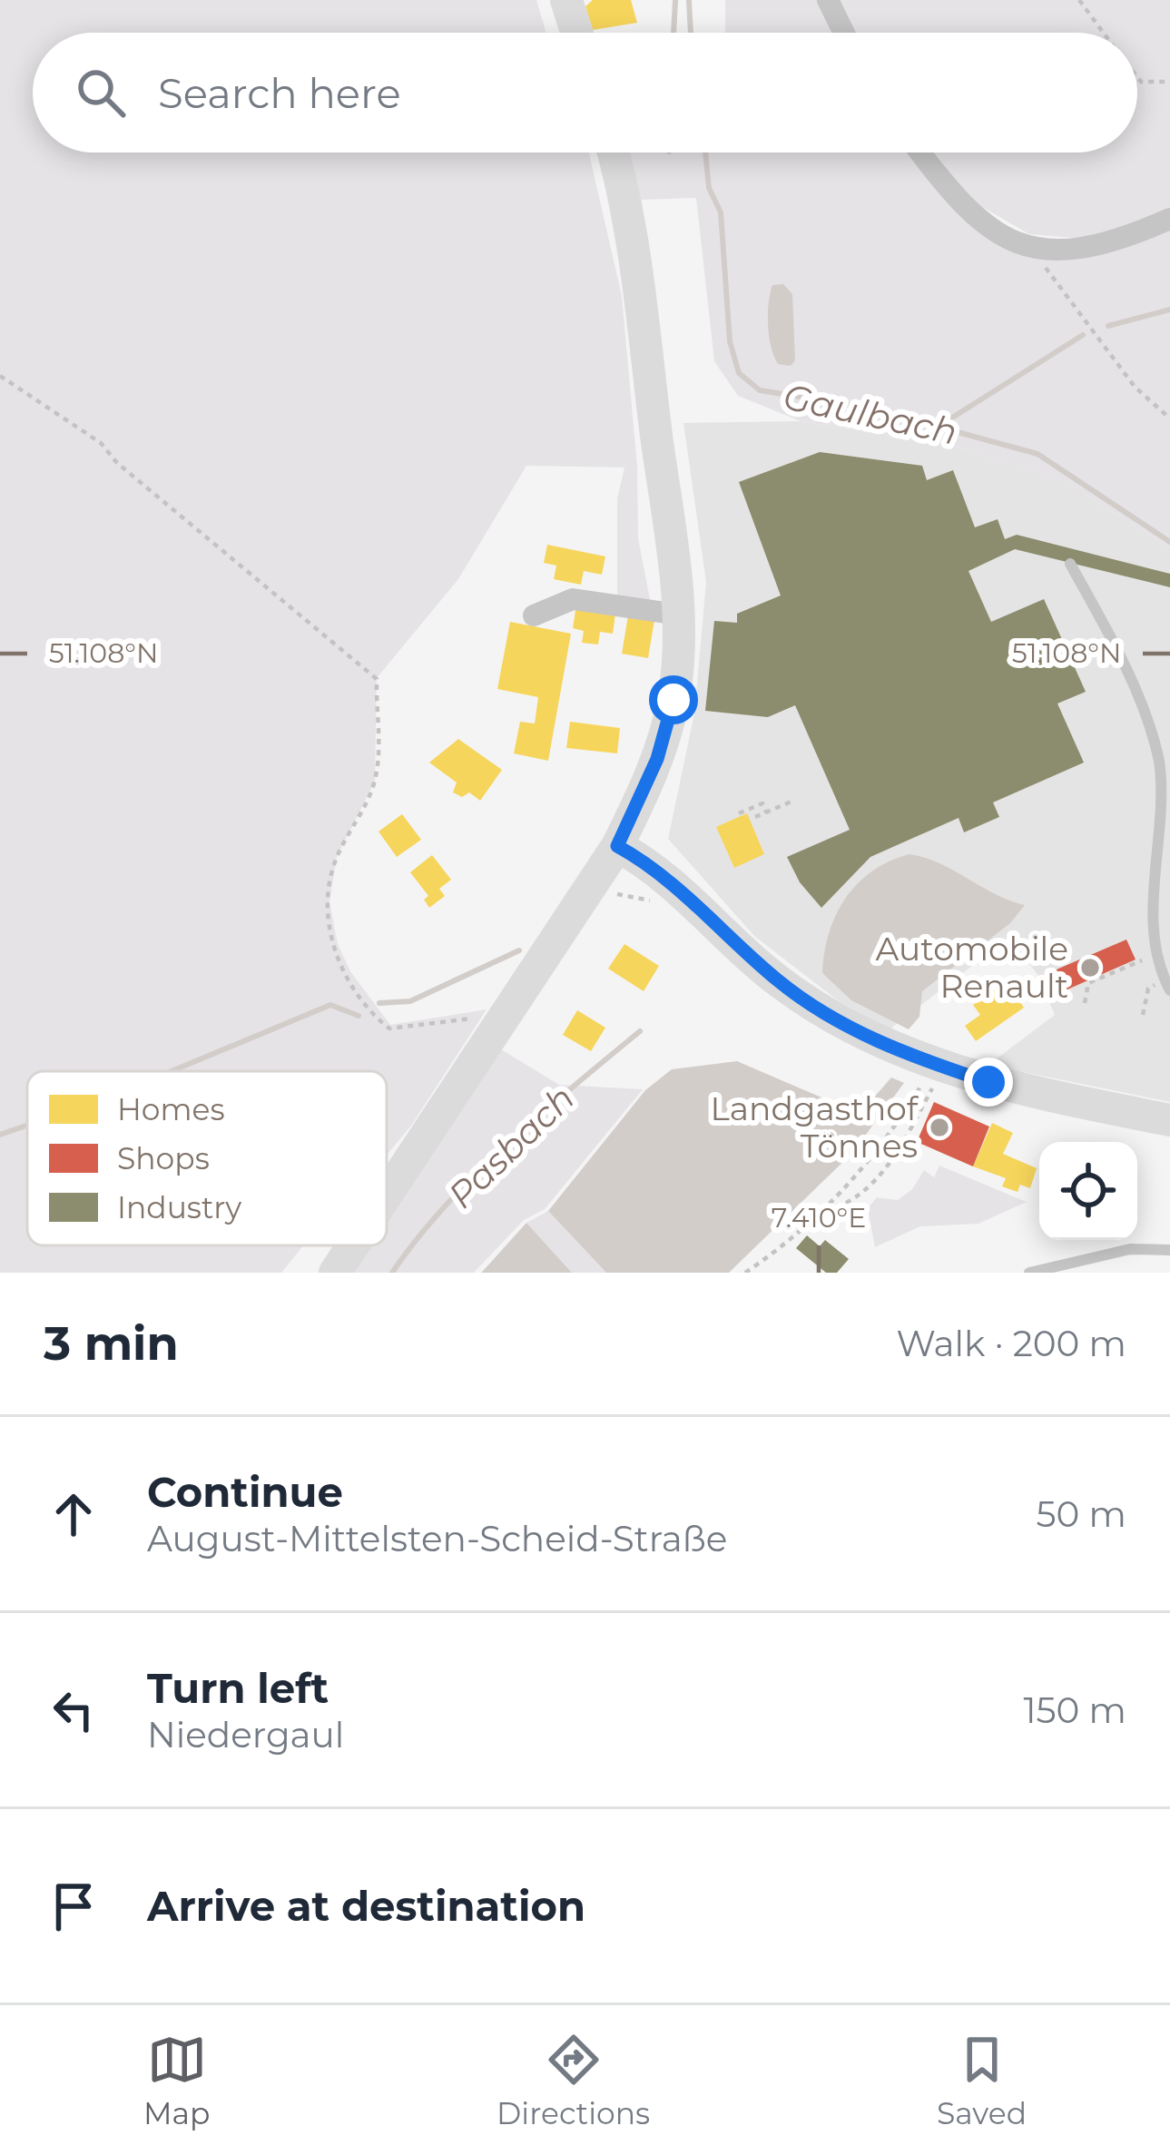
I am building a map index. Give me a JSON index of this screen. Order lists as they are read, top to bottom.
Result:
{
  "water": ["Gaulbach", "Pasbach"],
  "places": ["Automobile Renault", "Landgasthof Tönnes"],
  "legend": ["Homes", "Shops", "Industry"],
  "page": {
    "search": "Search here",
    "heading": ["3 min", "Walk · 200 m"],
    "list": [
      ["Continue", "August-Mittelsten-Scheid-Straße", "50 m"],
      ["Turn left", "Niedergaul", "150 m"],
      "Arrive at destination"
    ],
    "nav": ["Map", "Directions", "Saved"]
  },
  "coordinates": ["51.108°N", "7.410°E"]
}
